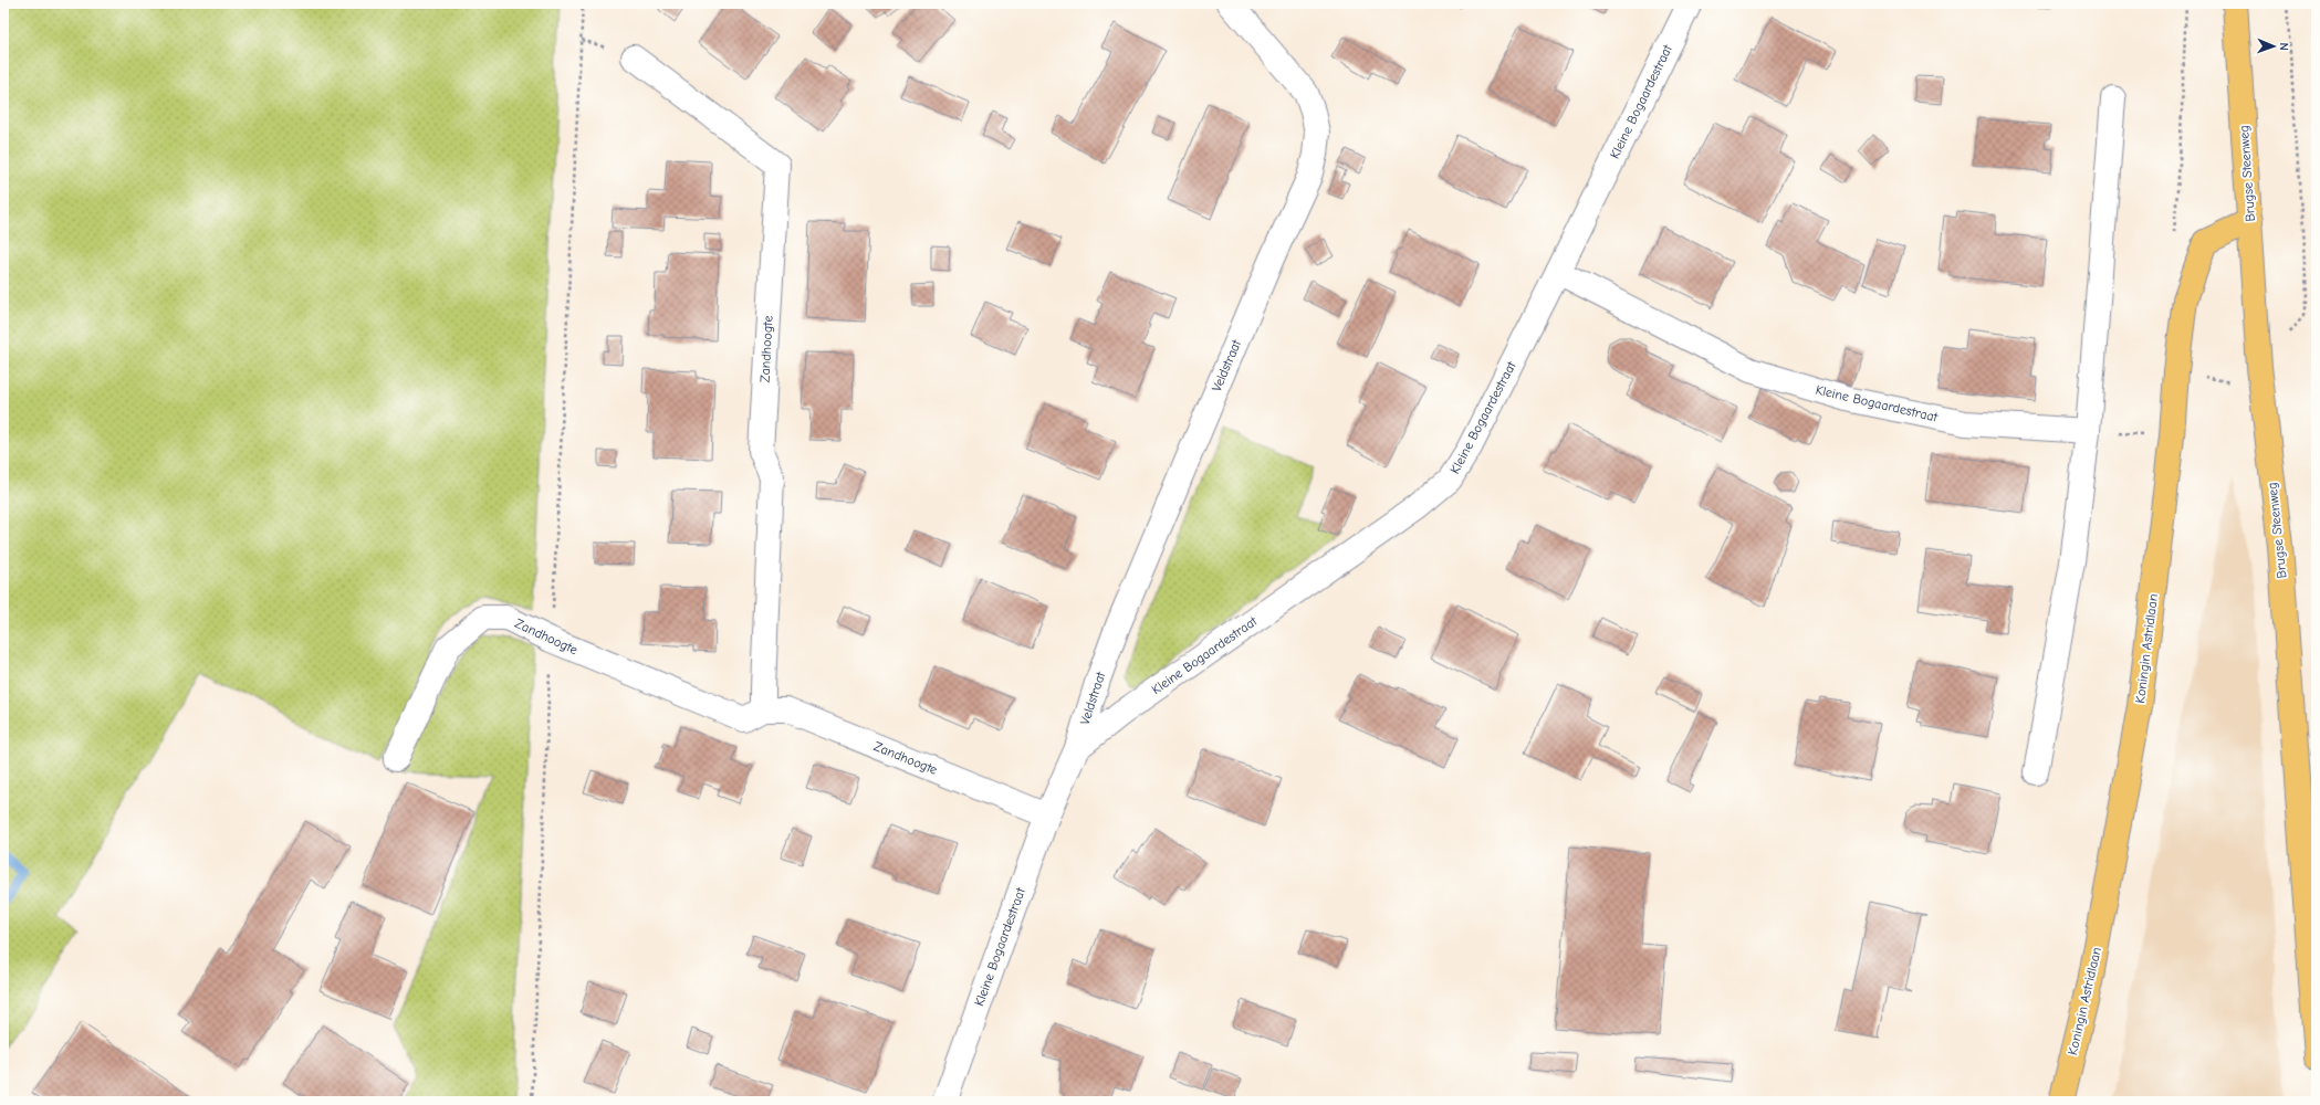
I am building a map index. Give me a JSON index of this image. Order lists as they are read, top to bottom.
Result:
{
  "streets": {
    "main road": ["Brugse Steenweg", "Koningin Astridlaan"],
    "street": ["Kleine Bogaardestraat", "Zandhoogte", "Veldstraat"]
  },
  "crossings": [
    ["Kleine Bogaardestraat", "Zandhoogte"],
    ["Kleine Bogaardestraat", "Veldstraat"],
    ["Brugse Steenweg", "Koningin Astridlaan"]
  ],
  "north": "right"
}
